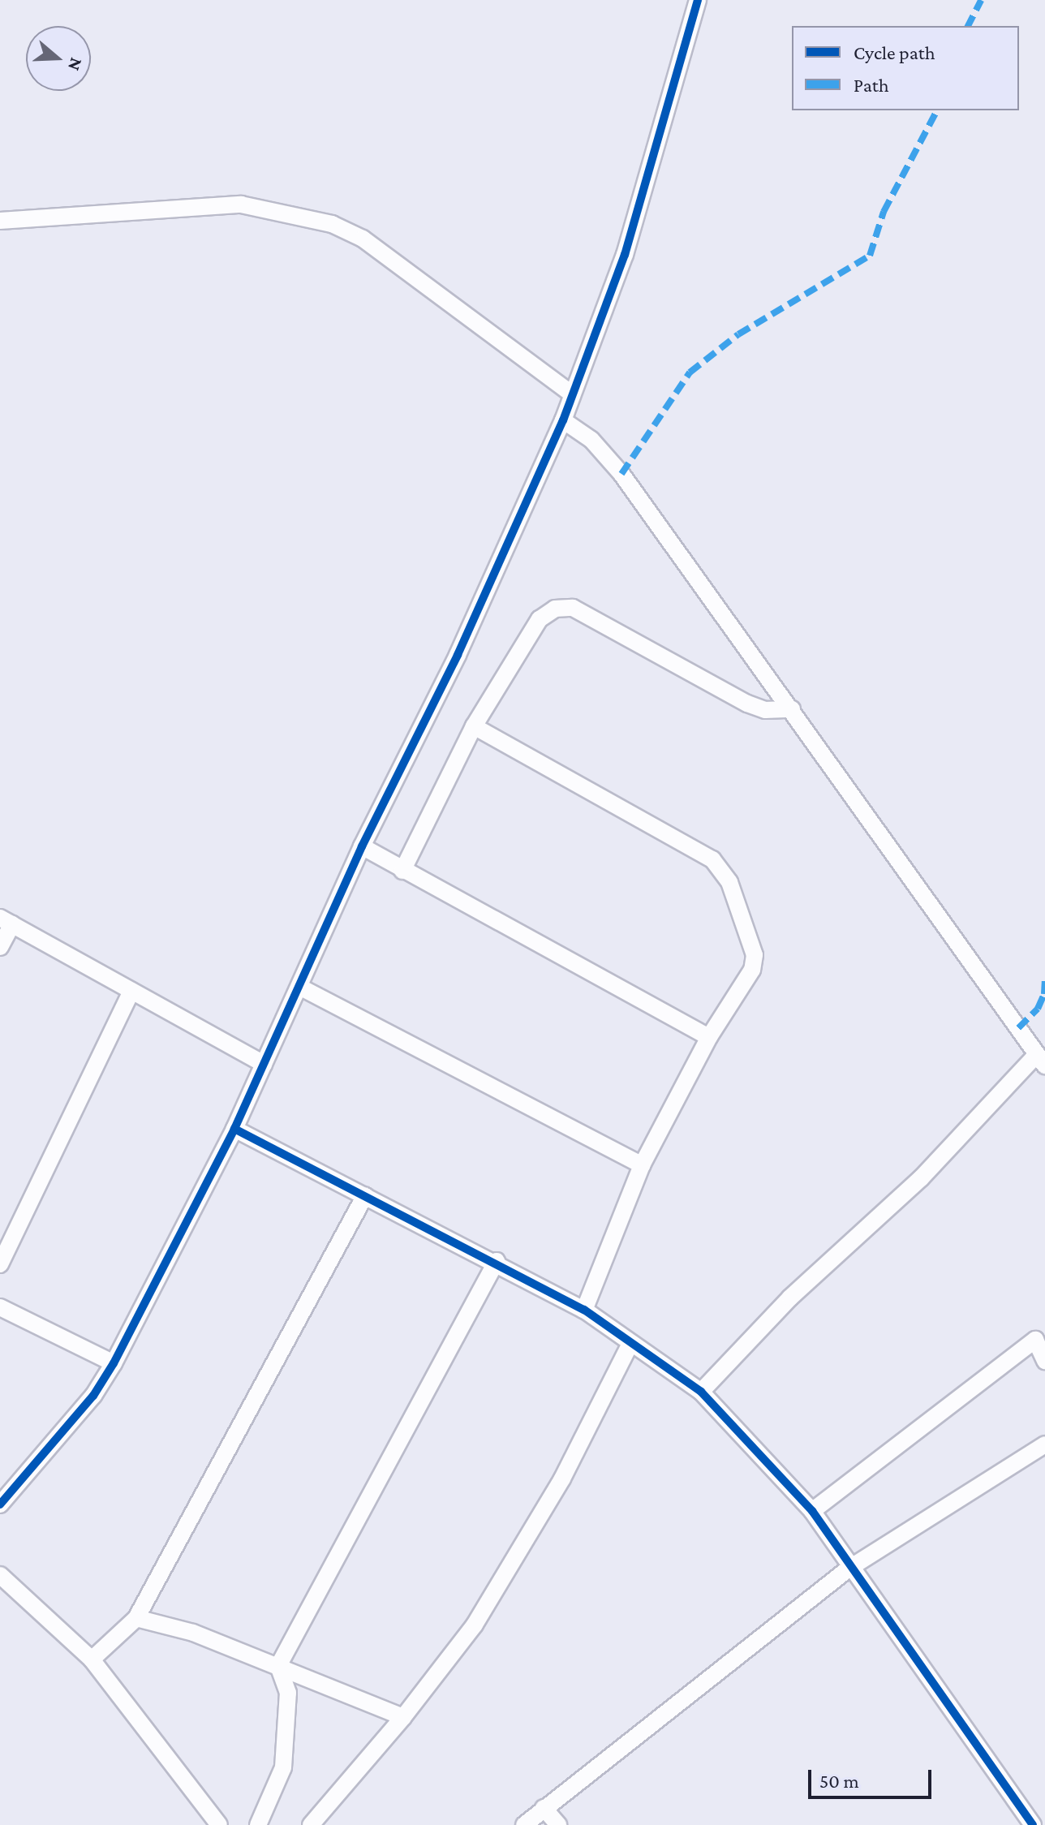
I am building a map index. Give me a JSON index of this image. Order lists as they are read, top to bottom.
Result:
{
  "legend": ["Cycle path", "Path"],
  "scale_bar": "50 m",
  "north": "right"
}
